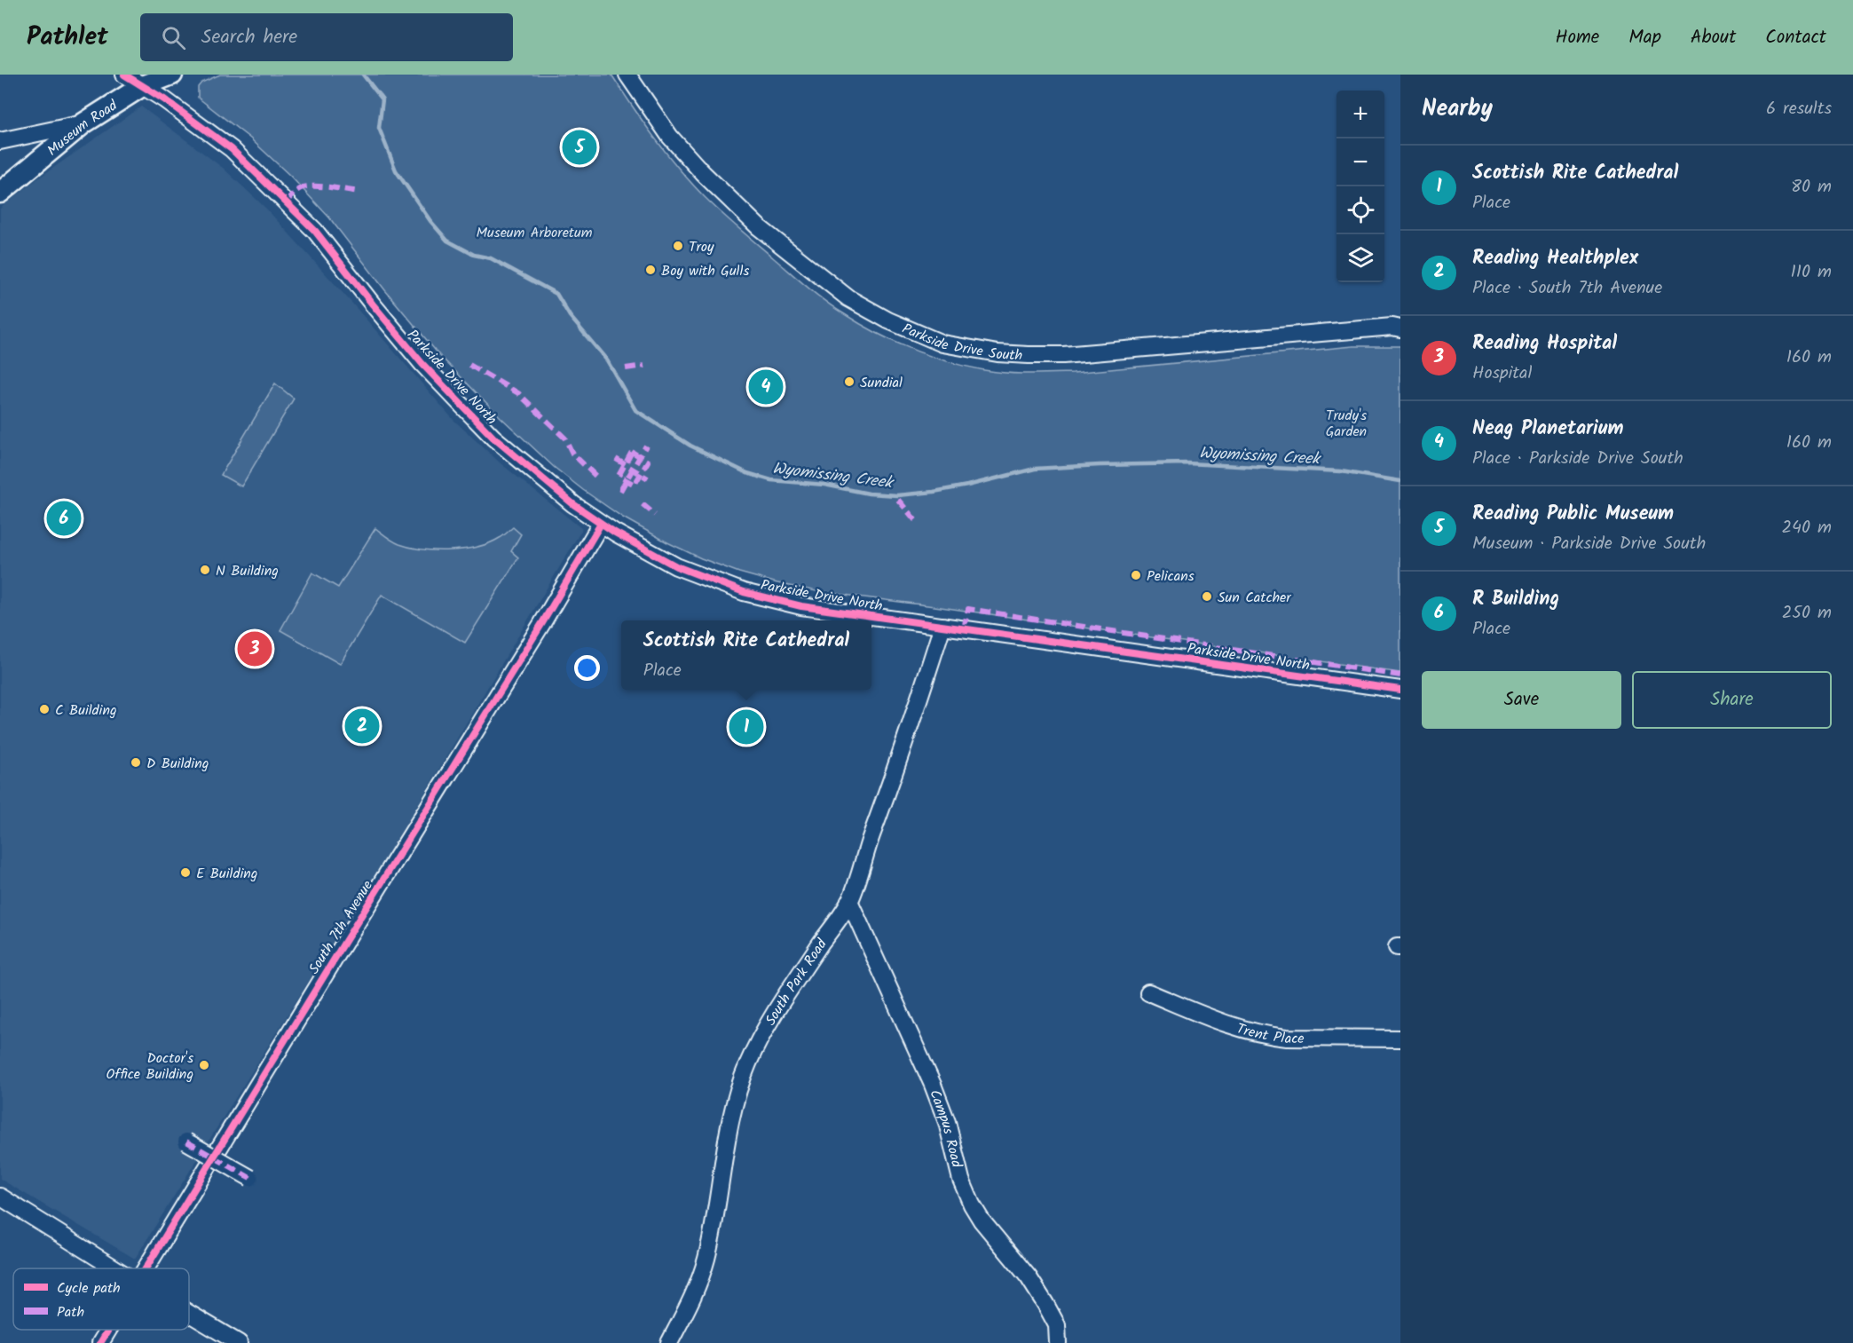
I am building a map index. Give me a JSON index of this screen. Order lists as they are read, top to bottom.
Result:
{
  "streets": {
    "main road": ["Museum Road"],
    "street": [
      "Parkside Drive South",
      "Parkside Drive North",
      "South 7th Avenue",
      "South Park Road",
      "Trent Place",
      "Campus Road"
    ]
  },
  "crossings": [
    ["Museum Road", "Parkside Drive North"],
    ["Parkside Drive North", "South 7th Avenue"],
    ["Parkside Drive North", "South Park Road"],
    ["South Park Road", "Campus Road"]
  ],
  "water": ["Wyomissing Creek"],
  "parks": ["Museum Arboretum", "Trudy's Garden"],
  "places": [
    "Troy",
    "Boy with Gulls",
    "Sundial",
    "N Building",
    "Pelicans",
    "Sun Catcher",
    "C Building",
    "D Building",
    "E Building",
    "Doctor's Office Building"
  ],
  "legend": ["Cycle path", "Path"],
  "page": {
    "header": "Pathlet",
    "search": "Search here",
    "nav": [
      "Home",
      "Map",
      "About",
      "Contact"
    ],
    "heading": ["Nearby", "6 results"],
    "map_buttons": ["+", "−"],
    "pins": [
      "5",
      "4",
      "6",
      "3",
      "2",
      "1"
    ],
    "list": [
      {
        "mark": "1",
        "name": "Scottish Rite Cathedral",
        "note": "Place",
        "value": "80 m"
      },
      {
        "mark": "2",
        "name": "Reading Healthplex",
        "note": "Place · South 7th Avenue",
        "value": "110 m"
      },
      {
        "mark": "3",
        "name": "Reading Hospital",
        "note": "Hospital",
        "value": "160 m"
      },
      {
        "mark": "4",
        "name": "Neag Planetarium",
        "note": "Place · Parkside Drive South",
        "value": "160 m"
      },
      {
        "mark": "5",
        "name": "Reading Public Museum",
        "note": "Museum · Parkside Drive South",
        "value": "240 m"
      },
      {
        "mark": "6",
        "name": "R Building",
        "note": "Place",
        "value": "250 m"
      }
    ],
    "popup": ["Scottish Rite Cathedral", "Place"],
    "buttons": ["Save", "Share"]
  }
}
